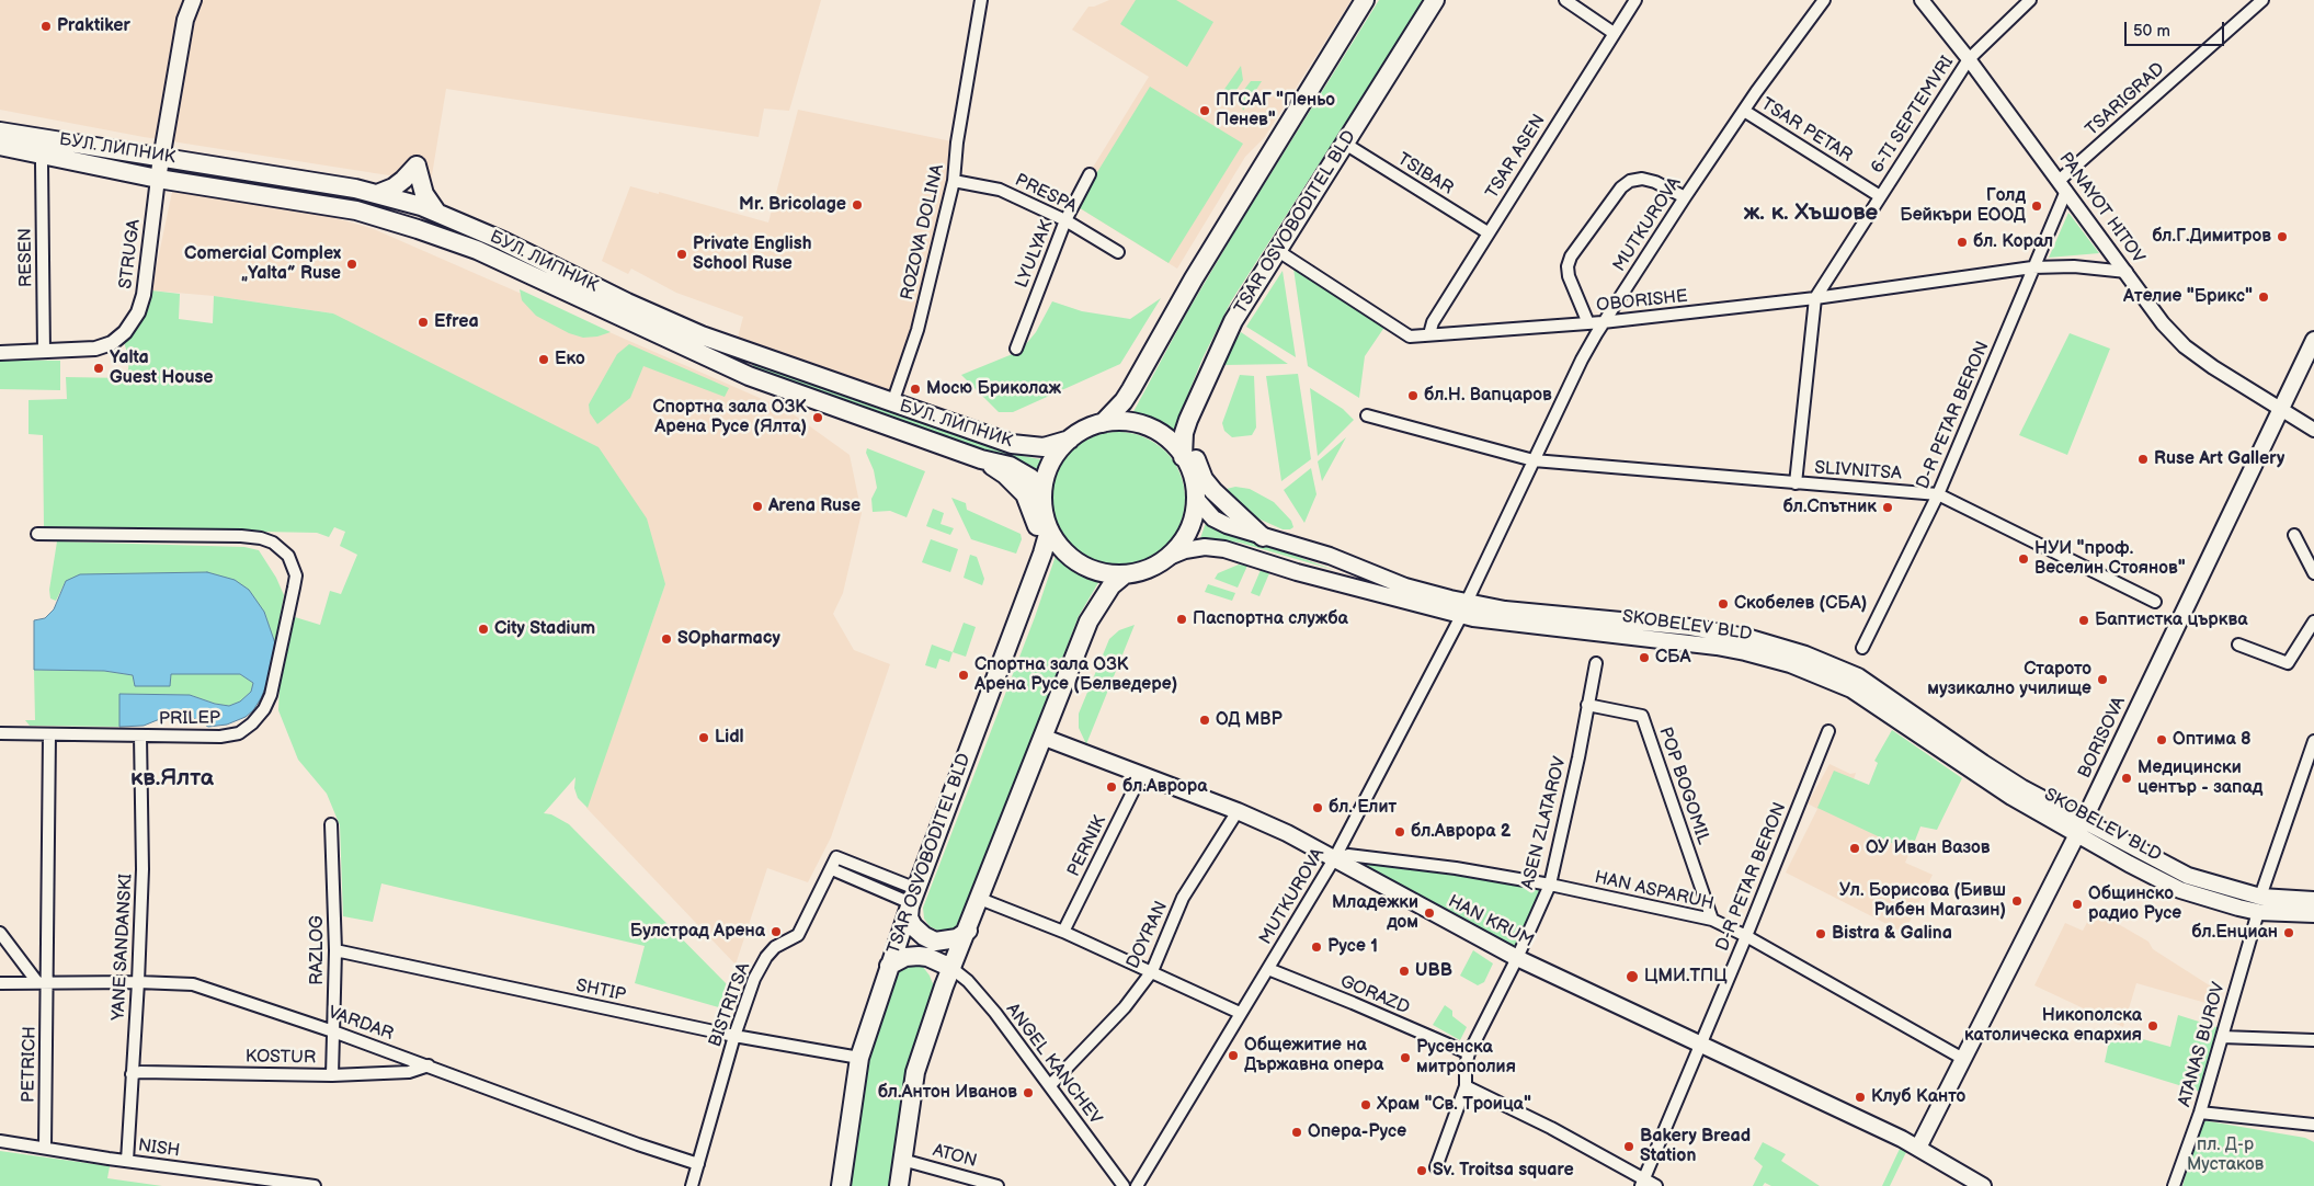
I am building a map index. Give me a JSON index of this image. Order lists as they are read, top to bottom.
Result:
{
  "streets": {
    "main road": [
      "БУЛ. ЛИПНИК",
      "TSAR OSVOBODITEL BLD",
      "SKOBELEV BLD",
      "BORISOVA",
      "HAN KRUM"
    ],
    "street": [
      "TSARIGRAD",
      "6-TI SEPTEMVRI",
      "TSAR PETAR",
      "TSAR ASEN",
      "TSIBAR",
      "PRESPA",
      "PANAYOT HITOV",
      "MUTKUROVA",
      "ROZOVA DOLINA",
      "STRUGA",
      "LYULYAK",
      "RESEN",
      "OBORISHE",
      "D-R PETAR BERON",
      "SLIVNITSA",
      "PRILEP",
      "POP BOGOMIL",
      "ASEN ZLATAROV",
      "PERNIK",
      "HAN ASPARUH",
      "DOYRAN",
      "YANE SANDANSKI",
      "RAZLOG",
      "SHTIP",
      "GORAZD",
      "BISTRITSA",
      "VARDAR",
      "ATANAS BUROV",
      "KOSTUR",
      "PETRICH",
      "ANGEL KANCHEV",
      "NISH",
      "ATON"
    ]
  },
  "crossings": [
    ["TSARIGRAD", "PANAYOT HITOV"],
    ["TSARIGRAD", "D-R PETAR BERON"],
    ["6-TI SEPTEMVRI", "TSAR PETAR"],
    ["6-TI SEPTEMVRI", "PANAYOT HITOV"],
    ["6-TI SEPTEMVRI", "OBORISHE"],
    ["6-TI SEPTEMVRI", "SLIVNITSA"],
    ["TSAR PETAR", "MUTKUROVA"],
    ["БУЛ. ЛИПНИК", "TSAR OSVOBODITEL BLD"],
    ["БУЛ. ЛИПНИК", "ROZOVA DOLINA"],
    ["БУЛ. ЛИПНИК", "STRUGA"],
    ["БУЛ. ЛИПНИК", "SKOBELEV BLD"],
    ["TSAR ASEN", "TSIBAR"],
    ["TSAR ASEN", "OBORISHE"],
    ["TSIBAR", "TSAR OSVOBODITEL BLD"],
    ["PRESPA", "ROZOVA DOLINA"],
    ["PRESPA", "LYULYAK"],
    ["PANAYOT HITOV", "OBORISHE"],
    ["PANAYOT HITOV", "D-R PETAR BERON"],
    ["PANAYOT HITOV", "BORISOVA"],
    ["TSAR OSVOBODITEL BLD", "OBORISHE"],
    ["TSAR OSVOBODITEL BLD", "SKOBELEV BLD"],
    ["TSAR OSVOBODITEL BLD", "SHTIP"],
    ["TSAR OSVOBODITEL BLD", "BISTRITSA"],
    ["MUTKUROVA", "OBORISHE"],
    ["MUTKUROVA", "SLIVNITSA"],
    ["MUTKUROVA", "SKOBELEV BLD"],
    ["MUTKUROVA", "HAN ASPARUH"],
    ["MUTKUROVA", "HAN KRUM"],
    ["MUTKUROVA", "GORAZD"],
    ["STRUGA", "RESEN"],
    ["OBORISHE", "D-R PETAR BERON"],
    ["D-R PETAR BERON", "SLIVNITSA"],
    ["D-R PETAR BERON", "HAN ASPARUH"],
    ["D-R PETAR BERON", "HAN KRUM"],
    ["SKOBELEV BLD", "BORISOVA"],
    ["SKOBELEV BLD", "ATANAS BUROV"],
    ["PRILEP", "YANE SANDANSKI"],
    ["PRILEP", "PETRICH"],
    ["BORISOVA", "HAN ASPARUH"],
    ["BORISOVA", "HAN KRUM"],
    ["POP BOGOMIL", "ASEN ZLATAROV"],
    ["POP BOGOMIL", "HAN ASPARUH"],
    ["ASEN ZLATAROV", "HAN ASPARUH"],
    ["ASEN ZLATAROV", "HAN KRUM"],
    ["ASEN ZLATAROV", "GORAZD"],
    ["PERNIK", "HAN KRUM"],
    ["HAN ASPARUH", "HAN KRUM"],
    ["HAN KRUM", "DOYRAN"],
    ["DOYRAN", "ANGEL KANCHEV"],
    ["YANE SANDANSKI", "VARDAR"],
    ["YANE SANDANSKI", "KOSTUR"],
    ["YANE SANDANSKI", "NISH"],
    ["RAZLOG", "SHTIP"],
    ["RAZLOG", "VARDAR"],
    ["RAZLOG", "KOSTUR"],
    ["SHTIP", "BISTRITSA"],
    ["BISTRITSA", "VARDAR"],
    ["VARDAR", "KOSTUR"],
    ["VARDAR", "PETRICH"],
    ["PETRICH", "NISH"]
  ],
  "districts": ["ж. к. Хъшове", "кв.Ялта"],
  "parks": ["пл. Д-р Мустаков"],
  "places": [
    "Praktiker",
    "ПГСАГ \"Пеньо Пенев\"",
    "Mr. Bricolage",
    "Голд Бейкъри ЕООД",
    "бл.Г.Димитров",
    "бл. Корал",
    "Private English School Ruse",
    "Comercial Complex „Yalta” Ruse",
    "Ателие \"Брикс\"",
    "Efrea",
    "Еко",
    "Yalta Guest House",
    "Мосю Бриколаж",
    "бл.Н. Вапцаров",
    "Спортна зала ОЗК Арена Русе (Ялта)",
    "Ruse Art Gallery",
    "Arena Ruse",
    "бл.Спътник",
    "НУИ \"проф. Веселин Стоянов\"",
    "Скобелев (СБА)",
    "Паспортна служба",
    "Баптистка църква",
    "City Stadium",
    "SOpharmacy",
    "СБА",
    "Спортна зала ОЗК Арена Русе (Белведере)",
    "Старото музикално училище",
    "ОД МВР",
    "Lidl",
    "Оптима 8",
    "Медицински център - запад",
    "бл.Аврора",
    "бл. Елит",
    "бл.Аврора 2",
    "ОУ Иван Вазов",
    "Ул. Борисова (Бивш Рибен Магазин)",
    "Общинско радио Русе",
    "Младежки дом",
    "Булстрад Арена",
    "бл.Енциан",
    "Bistra & Galina",
    "Русе 1",
    "UBB",
    "ЦМИ.ТПЦ",
    "Никополска католическа епархия",
    "Общежитие на Държавна опера",
    "Русенска митрополия",
    "бл.Антон Иванов",
    "Клуб Канто",
    "Храм \"Св. Троица\"",
    "Опера-Русе",
    "Bakery Bread Station",
    "Sv. Troitsa square"
  ],
  "scale_bar": "50 m"
}
